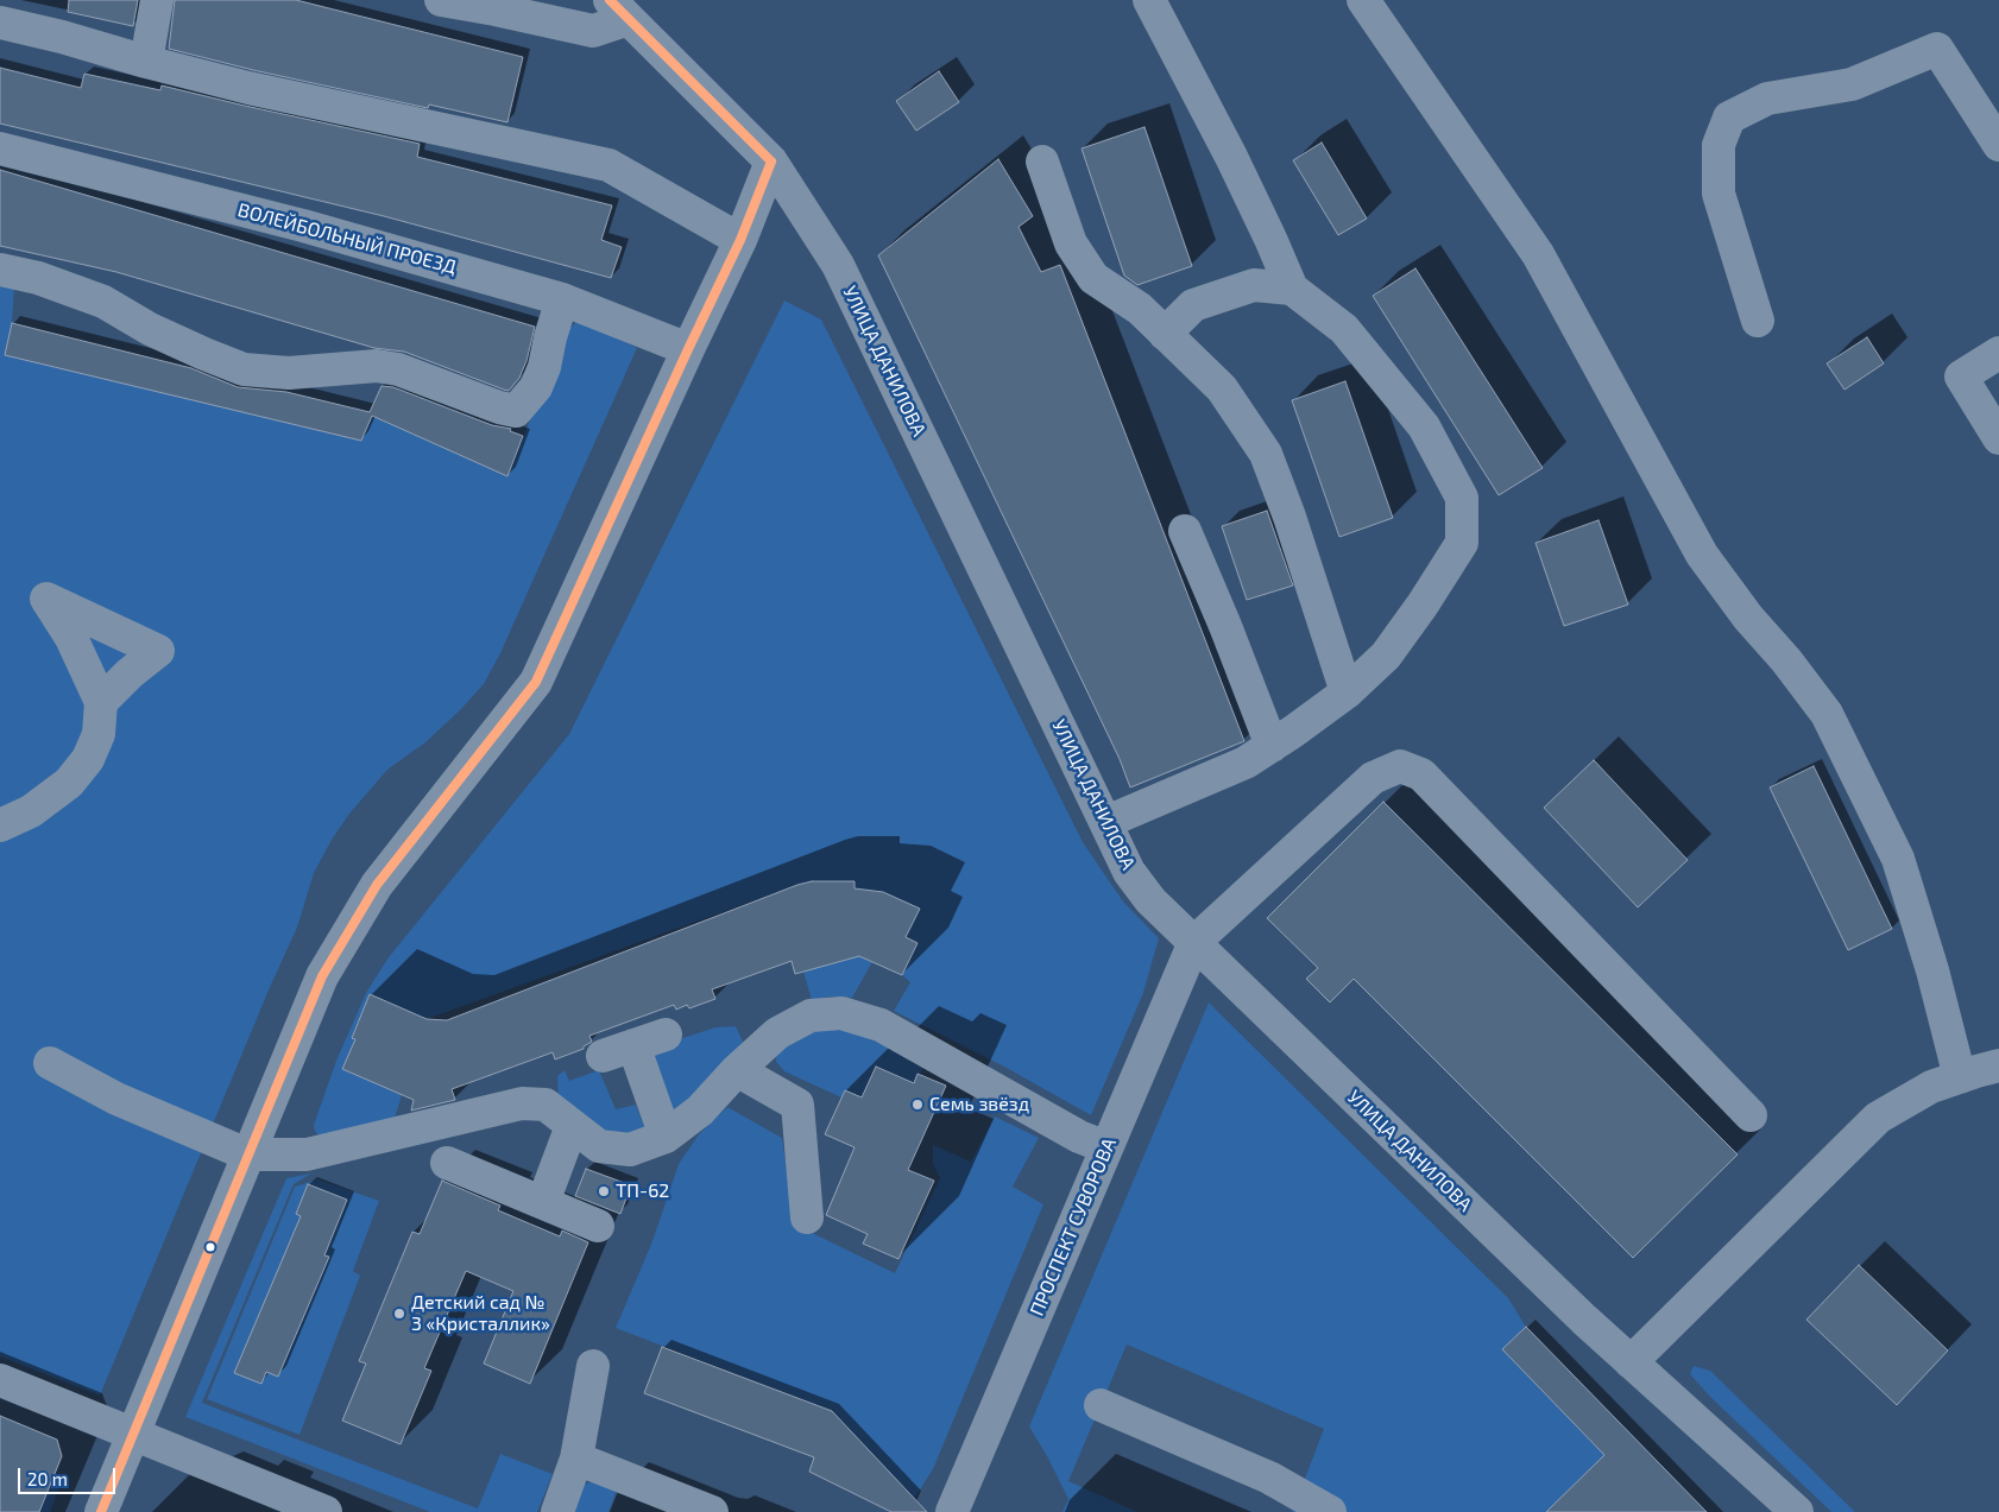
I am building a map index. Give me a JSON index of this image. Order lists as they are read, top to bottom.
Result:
{
  "streets": {
    "street": ["ВОЛЕЙБОЛЬНЫЙ ПРОЕЗД", "УЛИЦА ДАНИЛОВА", "ПРОСПЕКТ СУВОРОВА"]
  },
  "crossings": [
    ["УЛИЦА ДАНИЛОВА", "ПРОСПЕКТ СУВОРОВА"]
  ],
  "places": ["Семь звёзд", "ТП-62", "Детский сад № 3 «Кристаллик»"],
  "scale_bar": "20 m"
}
